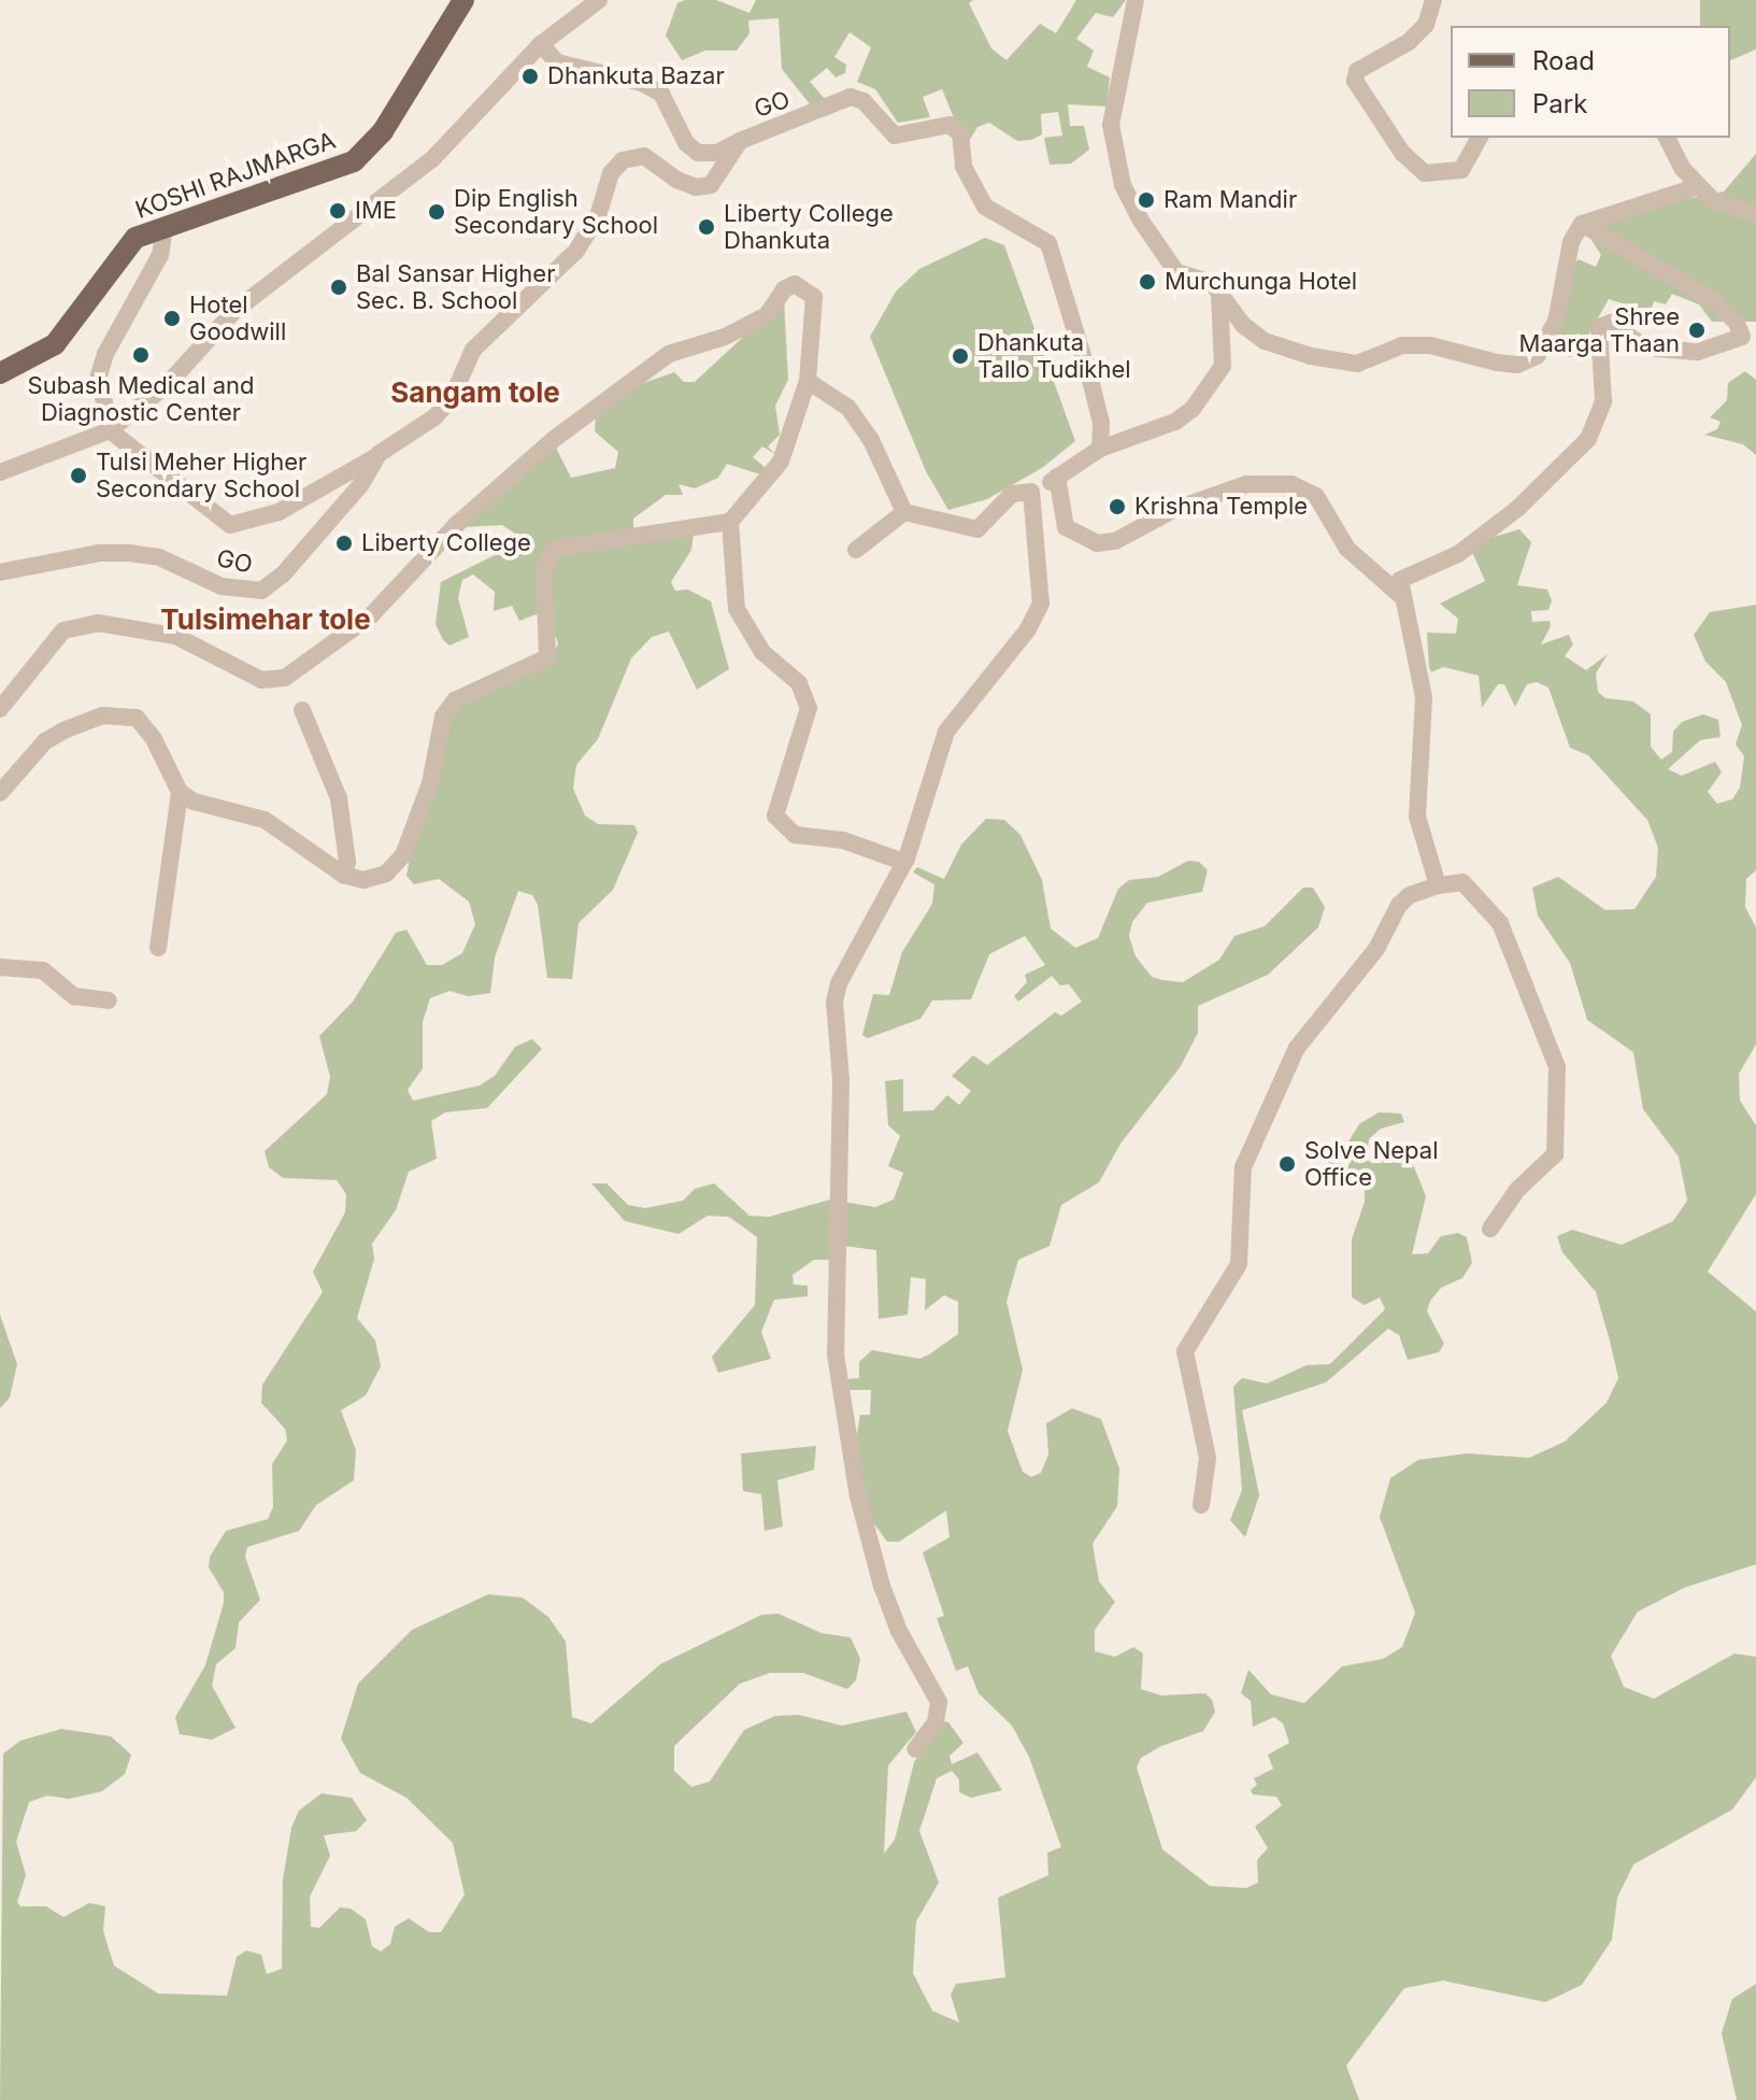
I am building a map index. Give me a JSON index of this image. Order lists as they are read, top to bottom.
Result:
{
  "streets": {
    "main road": ["KOSHI RAJMARGA"],
    "street": ["GO"]
  },
  "districts": ["Sangam tole", "Tulsimehar tole"],
  "places": [
    "Dhankuta Bazar",
    "Ram Mandir",
    "IME",
    "Dip English Secondary School",
    "Liberty College Dhankuta",
    "Murchunga Hotel",
    "Bal Sansar Higher Sec. B. School",
    "Hotel Goodwill",
    "Shree Maarga Thaan",
    "Subash Medical and Diagnostic Center",
    "Dhankuta Tallo Tudikhel",
    "Tulsi Meher Higher Secondary School",
    "Krishna Temple",
    "Liberty College",
    "Solve Nepal Office"
  ],
  "legend": ["Road", "Park"]
}
